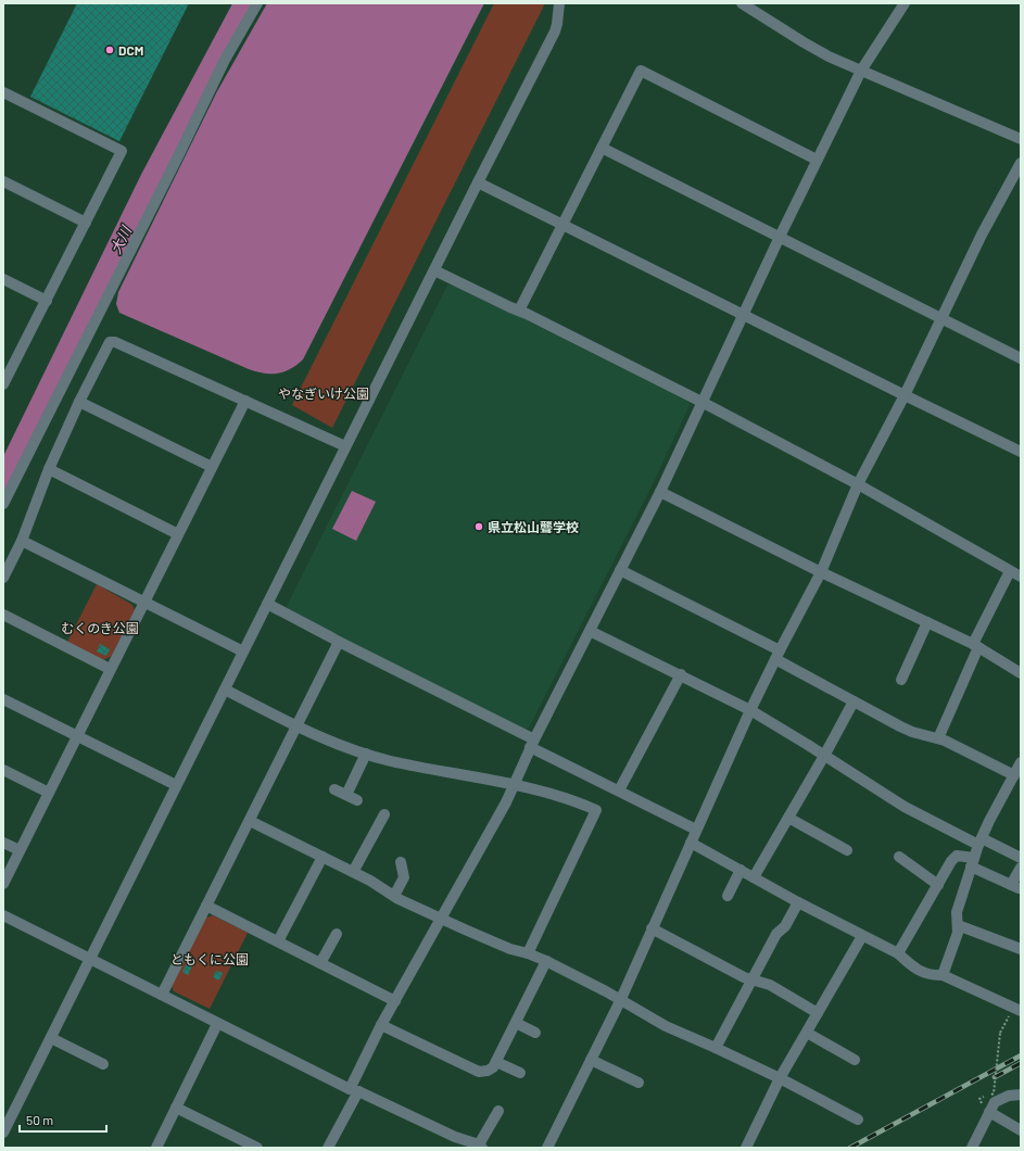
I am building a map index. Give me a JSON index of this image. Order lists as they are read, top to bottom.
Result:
{
  "water": ["大川"],
  "parks": ["やなぎいけ公園", "むくのき公園", "ともくに公園"],
  "places": ["DCM", "県立松山聾学校"],
  "scale_bar": "50 m"
}
